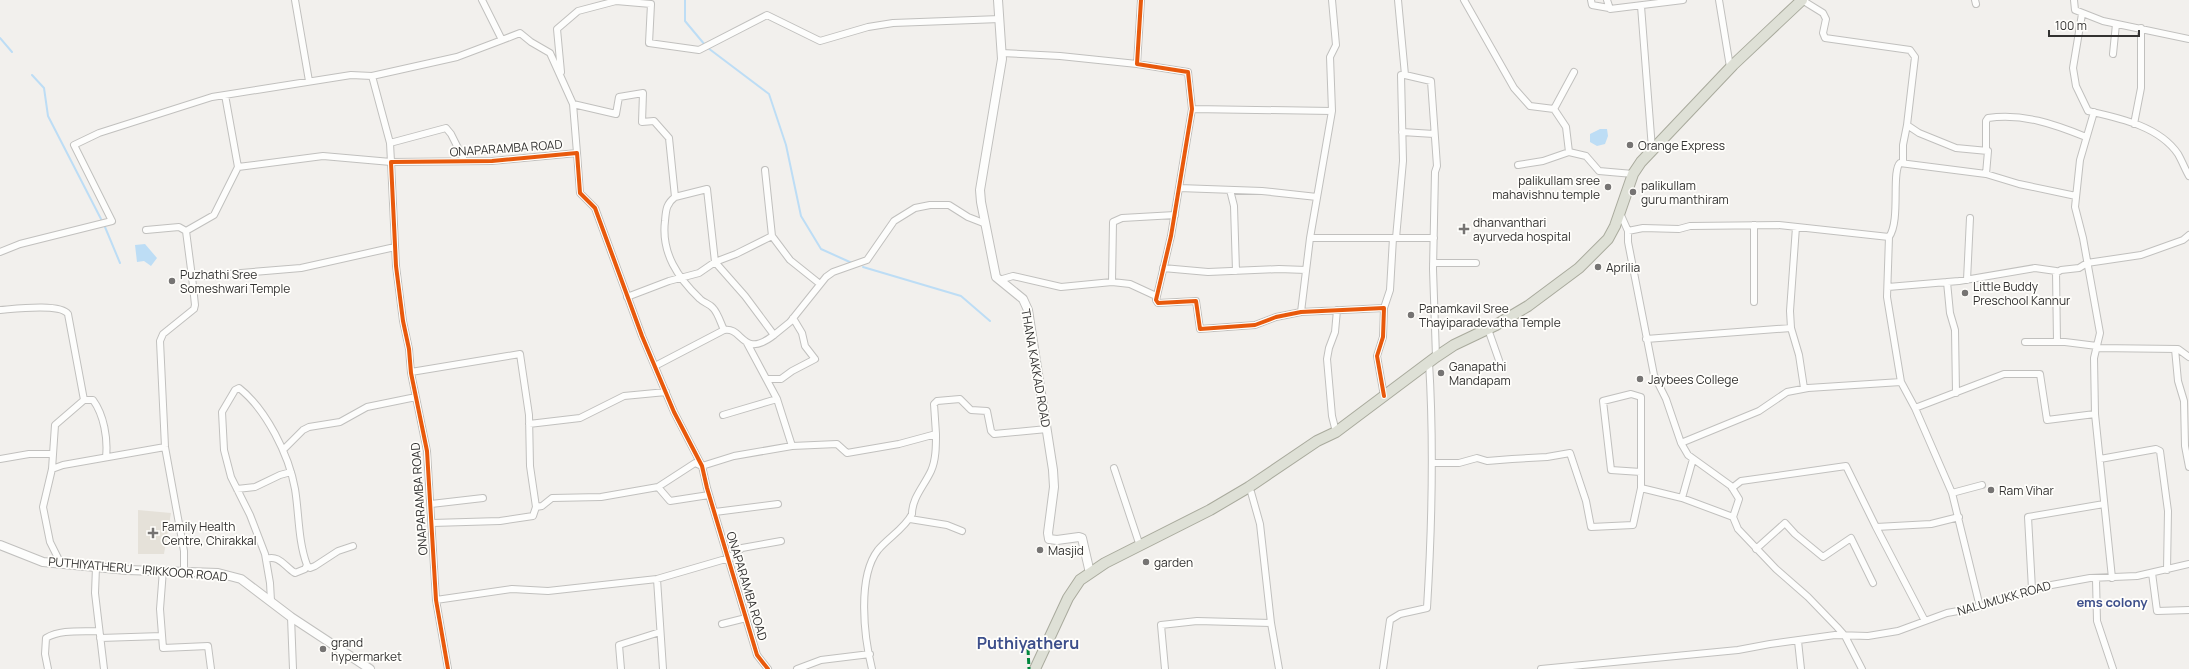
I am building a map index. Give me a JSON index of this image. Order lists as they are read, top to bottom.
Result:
{
  "streets": {
    "main road": ["THANA KAKKAD ROAD", "PUTHIYATHERU - IRIKKOOR ROAD"],
    "street": ["ONAPARAMBA ROAD", "NALUMUKK ROAD"]
  },
  "districts": ["ems colony", "Puthiyatheru"],
  "places": {
    "other": [
      "Orange Express",
      "palikullam sree mahavishnu temple",
      "palikullam guru manthiram",
      "Aprilia",
      "Puzhathi Sree Someshwari Temple",
      "Little Buddy Preschool Kannur",
      "Panamkavil Sree Thayiparadevatha Temple",
      "Ganapathi Mandapam",
      "Jaybees College",
      "Ram Vihar",
      "Masjid",
      "garden",
      "grand hypermarket"
    ],
    "health": ["dhanvanthari ayurveda hospital", "Family Health Centre, Chirakkal"]
  },
  "scale_bar": "100 m"
}
